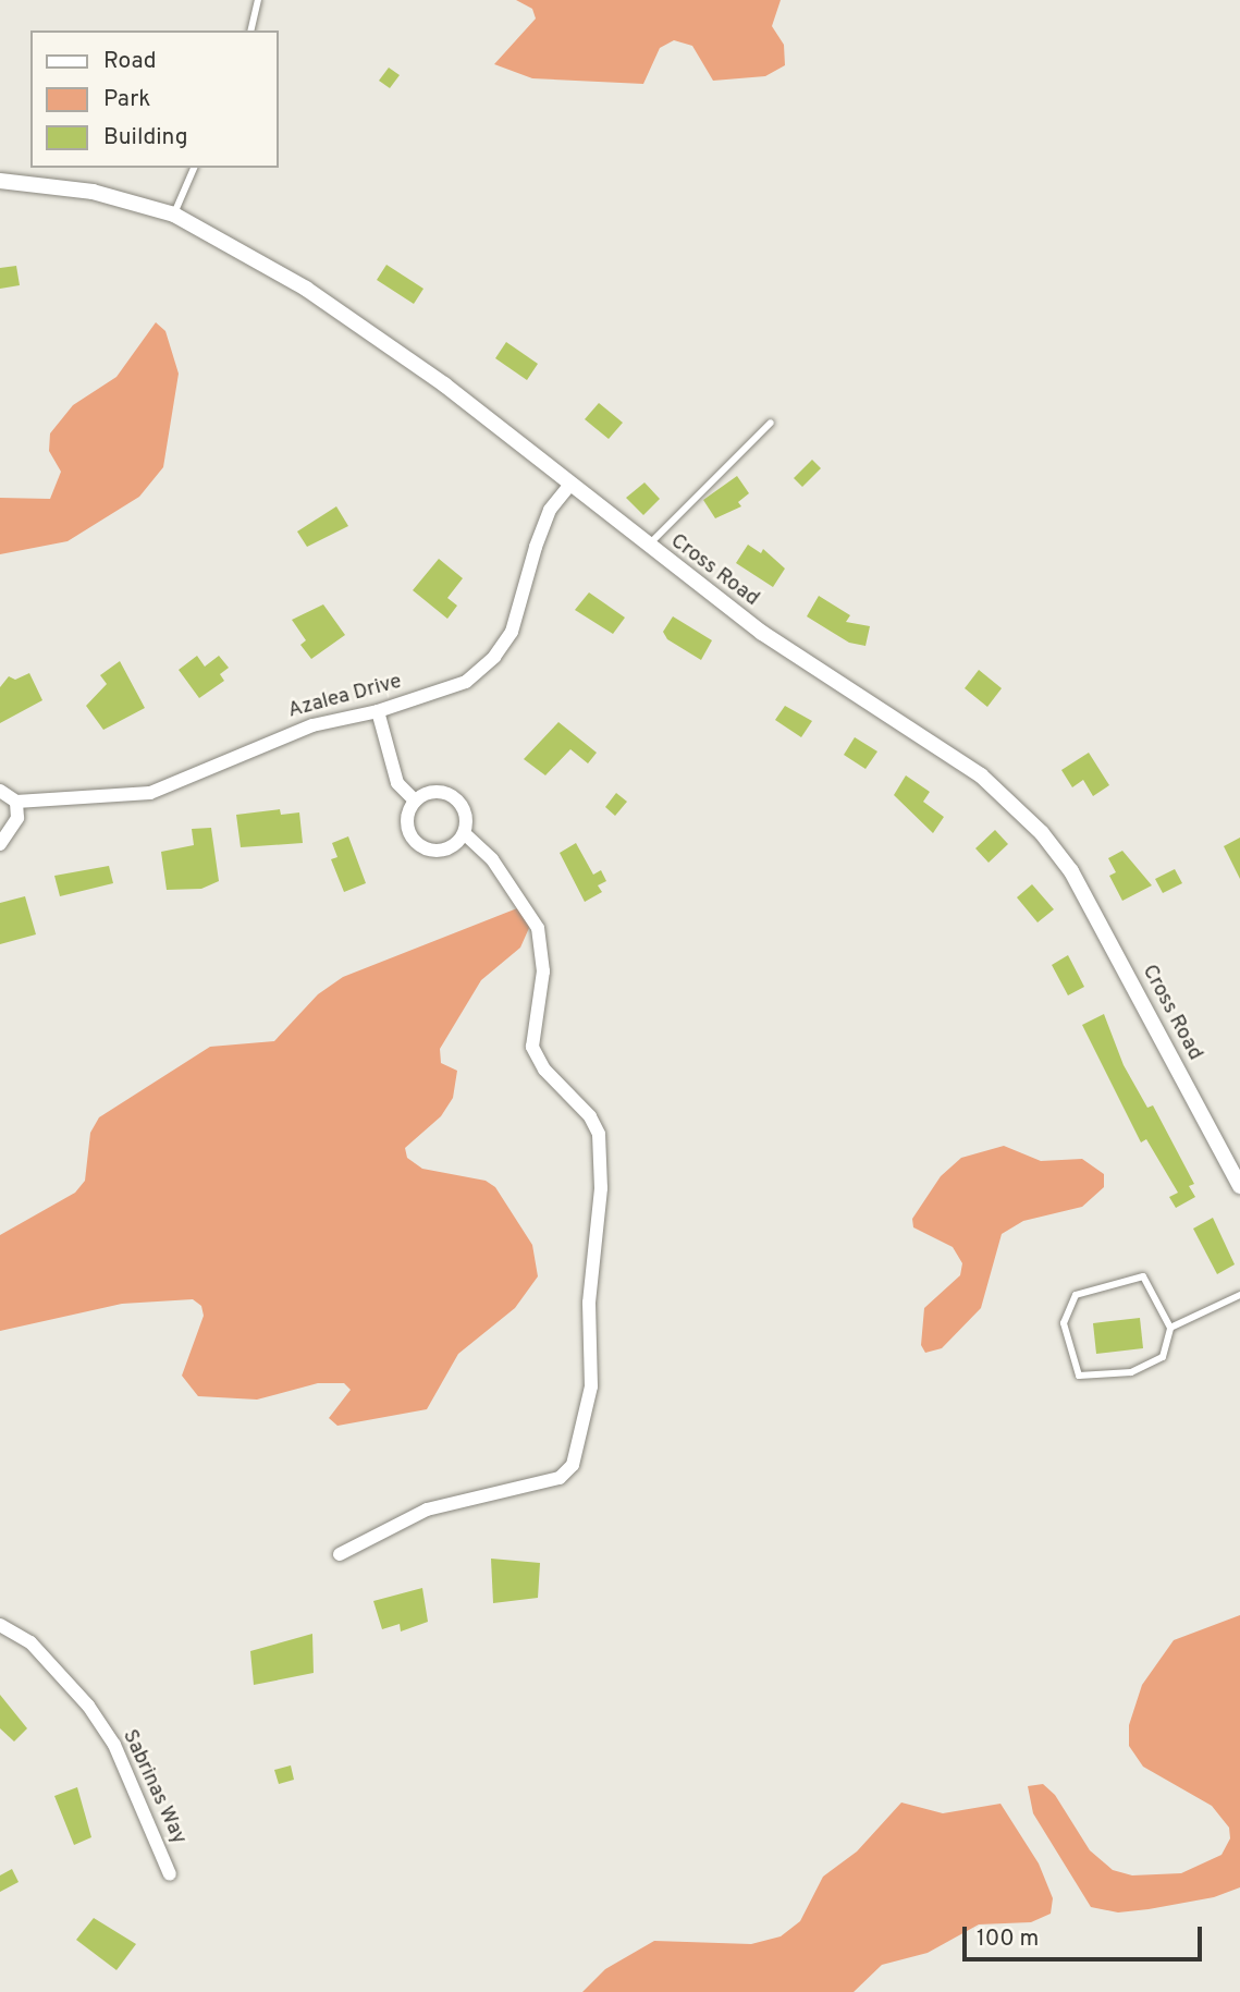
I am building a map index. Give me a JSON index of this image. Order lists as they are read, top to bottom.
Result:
{
  "streets": {
    "street": ["Cross Road", "Azalea Drive", "Sabrinas Way"]
  },
  "crossings": [
    ["Cross Road", "Azalea Drive"]
  ],
  "legend": ["Road", "Park", "Building"],
  "scale_bar": "100 m"
}
